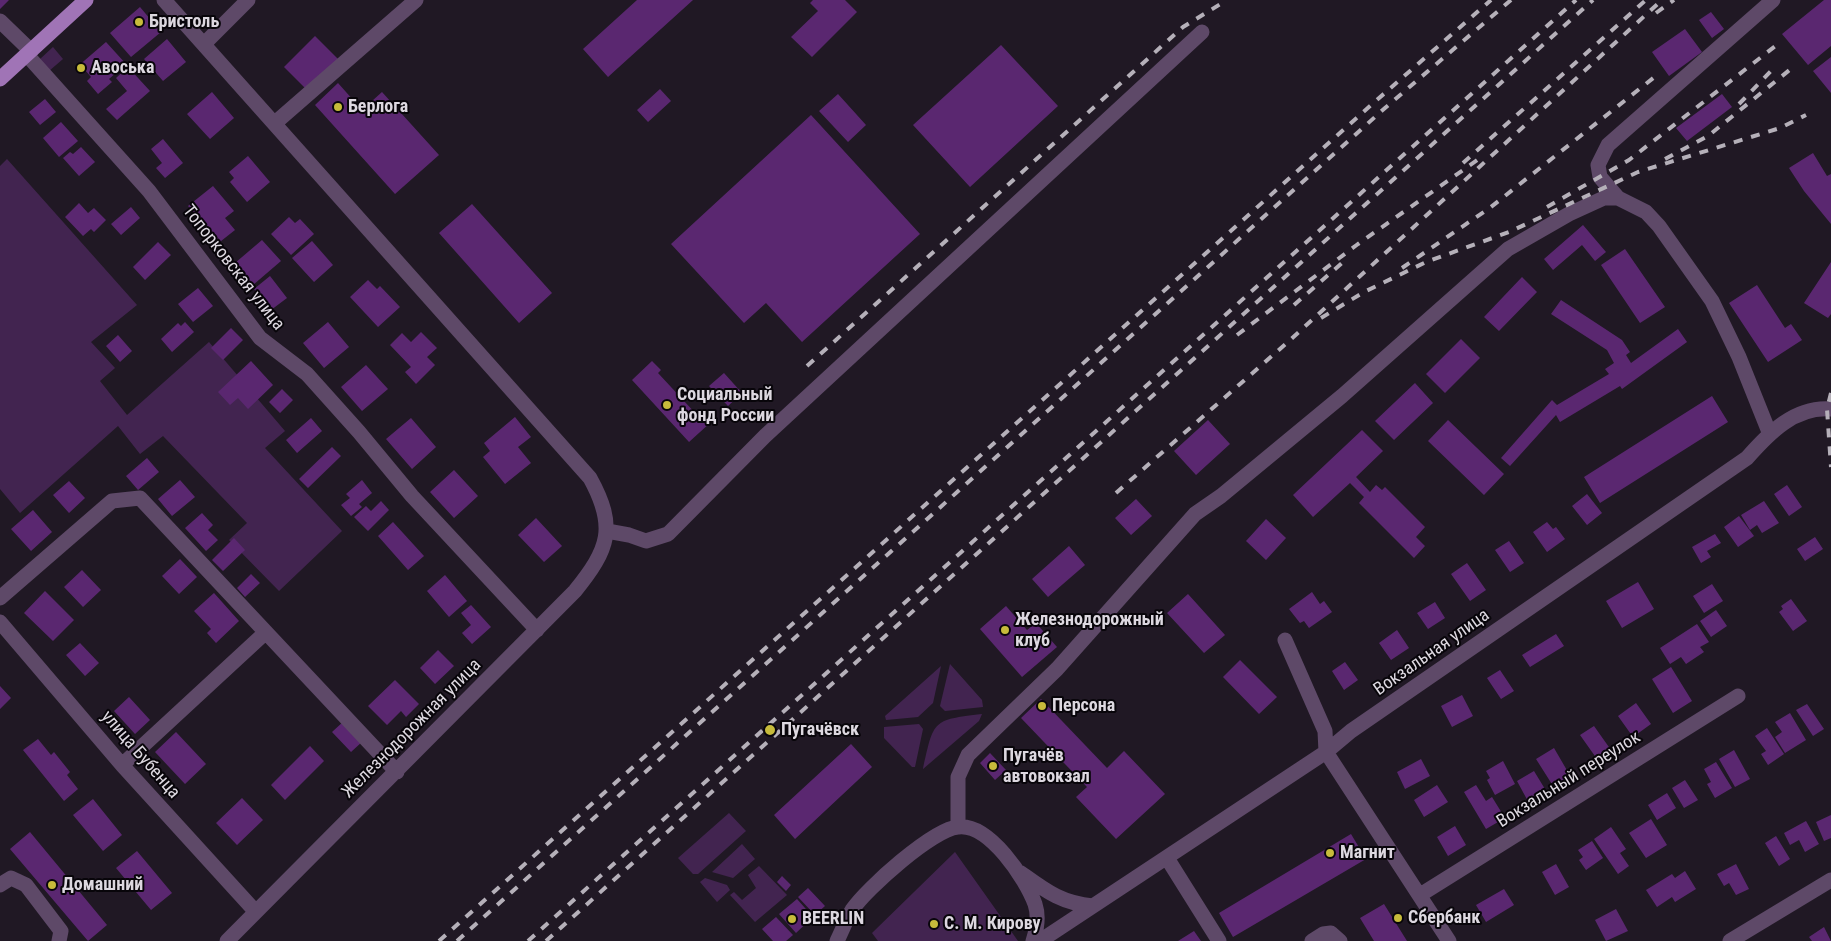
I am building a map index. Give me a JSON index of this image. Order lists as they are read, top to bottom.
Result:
{
  "streets": {
    "street": [
      "Топорковская улица",
      "Вокзальная улица",
      "Железнодорожная улица",
      "улица Бубенца",
      "Вокзальный переулок"
    ]
  },
  "crossings": [
    ["Топорковская улица", "Железнодорожная улица"],
    ["Железнодорожная улица", "улица Бубенца"]
  ],
  "places": [
    "Бристоль",
    "Авоська",
    "Берлога",
    "Социальный фонд России",
    "Железнодорожный клуб",
    "Персона",
    "Пугачёвск",
    "Пугачёв автовокзал",
    "Магнит",
    "Домашний",
    "Сбербанк",
    "BEERLIN",
    "С. М. Кирову"
  ]
}
